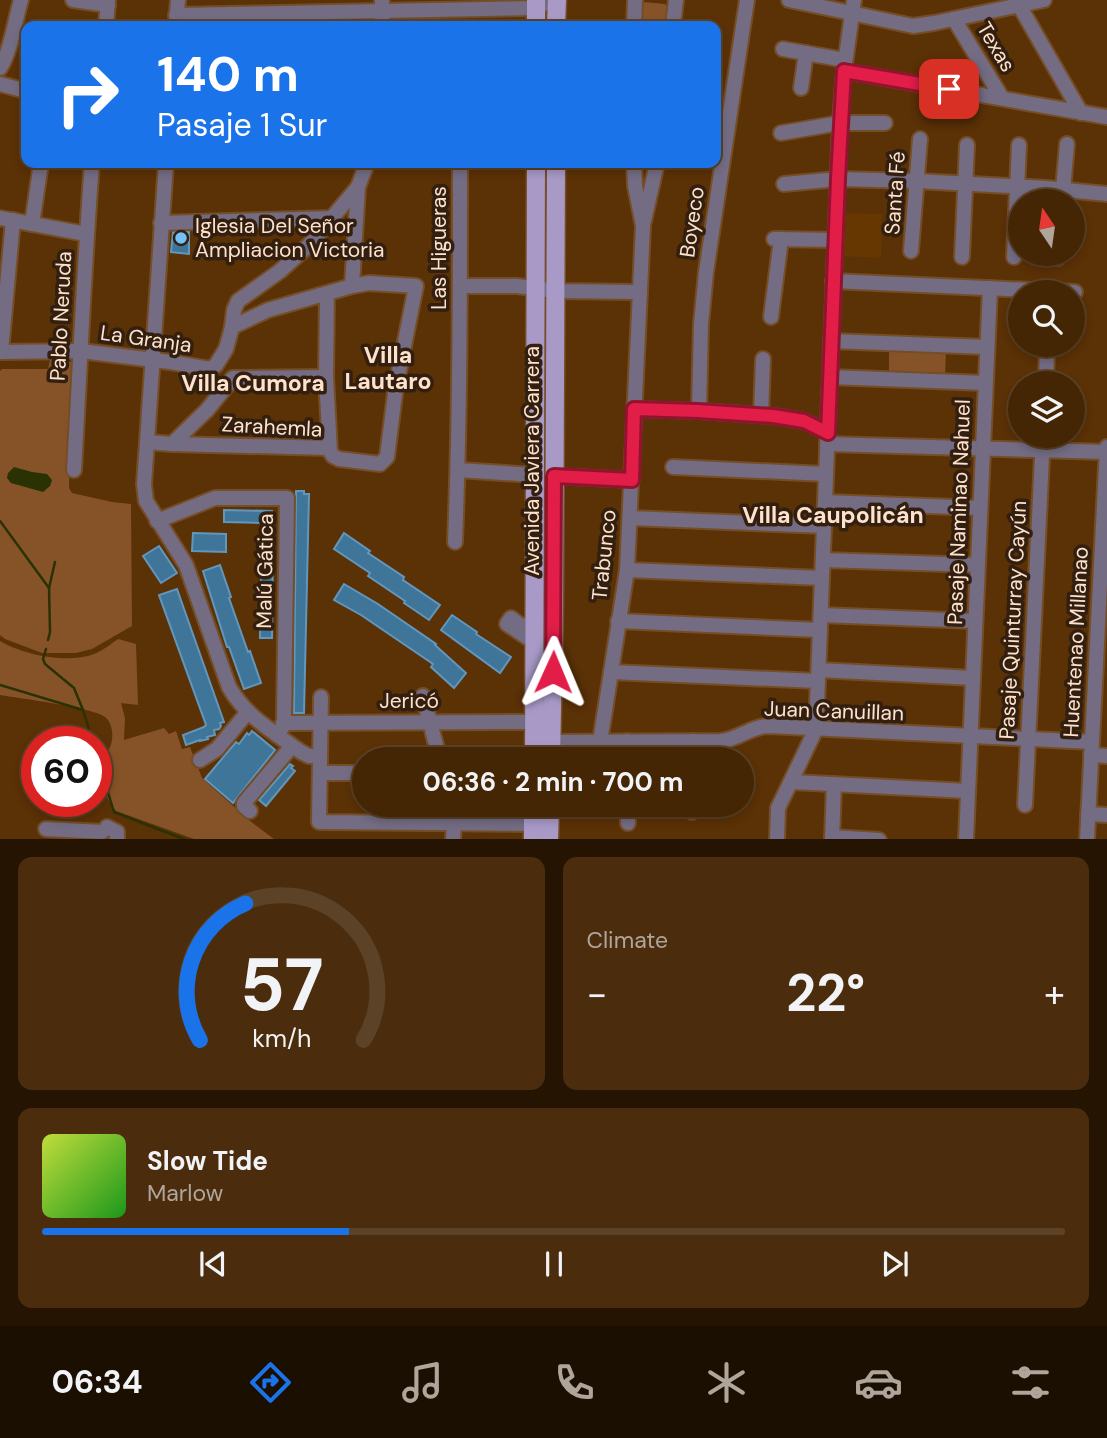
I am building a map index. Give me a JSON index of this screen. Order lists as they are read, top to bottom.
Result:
{
  "streets": {
    "main road": ["Avenida Javiera Carrera"],
    "street": [
      "Texas",
      "Santa Fé",
      "Boyeco",
      "Las Higueras",
      "Pablo Neruda",
      "La Granja",
      "Zarahemla",
      "Pasaje Naminao Nahuel",
      "Trabunco",
      "Malú Gática",
      "Pasaje Quinturray Cayún",
      "Huentenao Millanao",
      "Jericó",
      "Juan Canuillan"
    ]
  },
  "crossings": [
    ["Pablo Neruda", "La Granja"],
    ["Avenida Javiera Carrera", "Jericó"],
    ["Pasaje Naminao Nahuel", "Juan Canuillan"],
    ["Trabunco", "Juan Canuillan"],
    ["Malú Gática", "Jericó"],
    ["Pasaje Quinturray Cayún", "Juan Canuillan"],
    ["Huentenao Millanao", "Juan Canuillan"]
  ],
  "districts": ["Villa Lautaro", "Villa Cumora", "Villa Caupolicán"],
  "places": ["Iglesia Del Señor Ampliacion Victoria"],
  "north": "top",
  "page": {
    "turn": ["140 m", "Pasaje 1 Sur"],
    "limit": "60",
    "trip": "06:36 · 2 min · 700 m",
    "tile": "Climate",
    "heat": ["−", "22°", "+"],
    "song": ["Slow Tide", "Marlow"],
    "tabs": "06:34",
    "gauge": ["57", "km/h"]
  }
}
